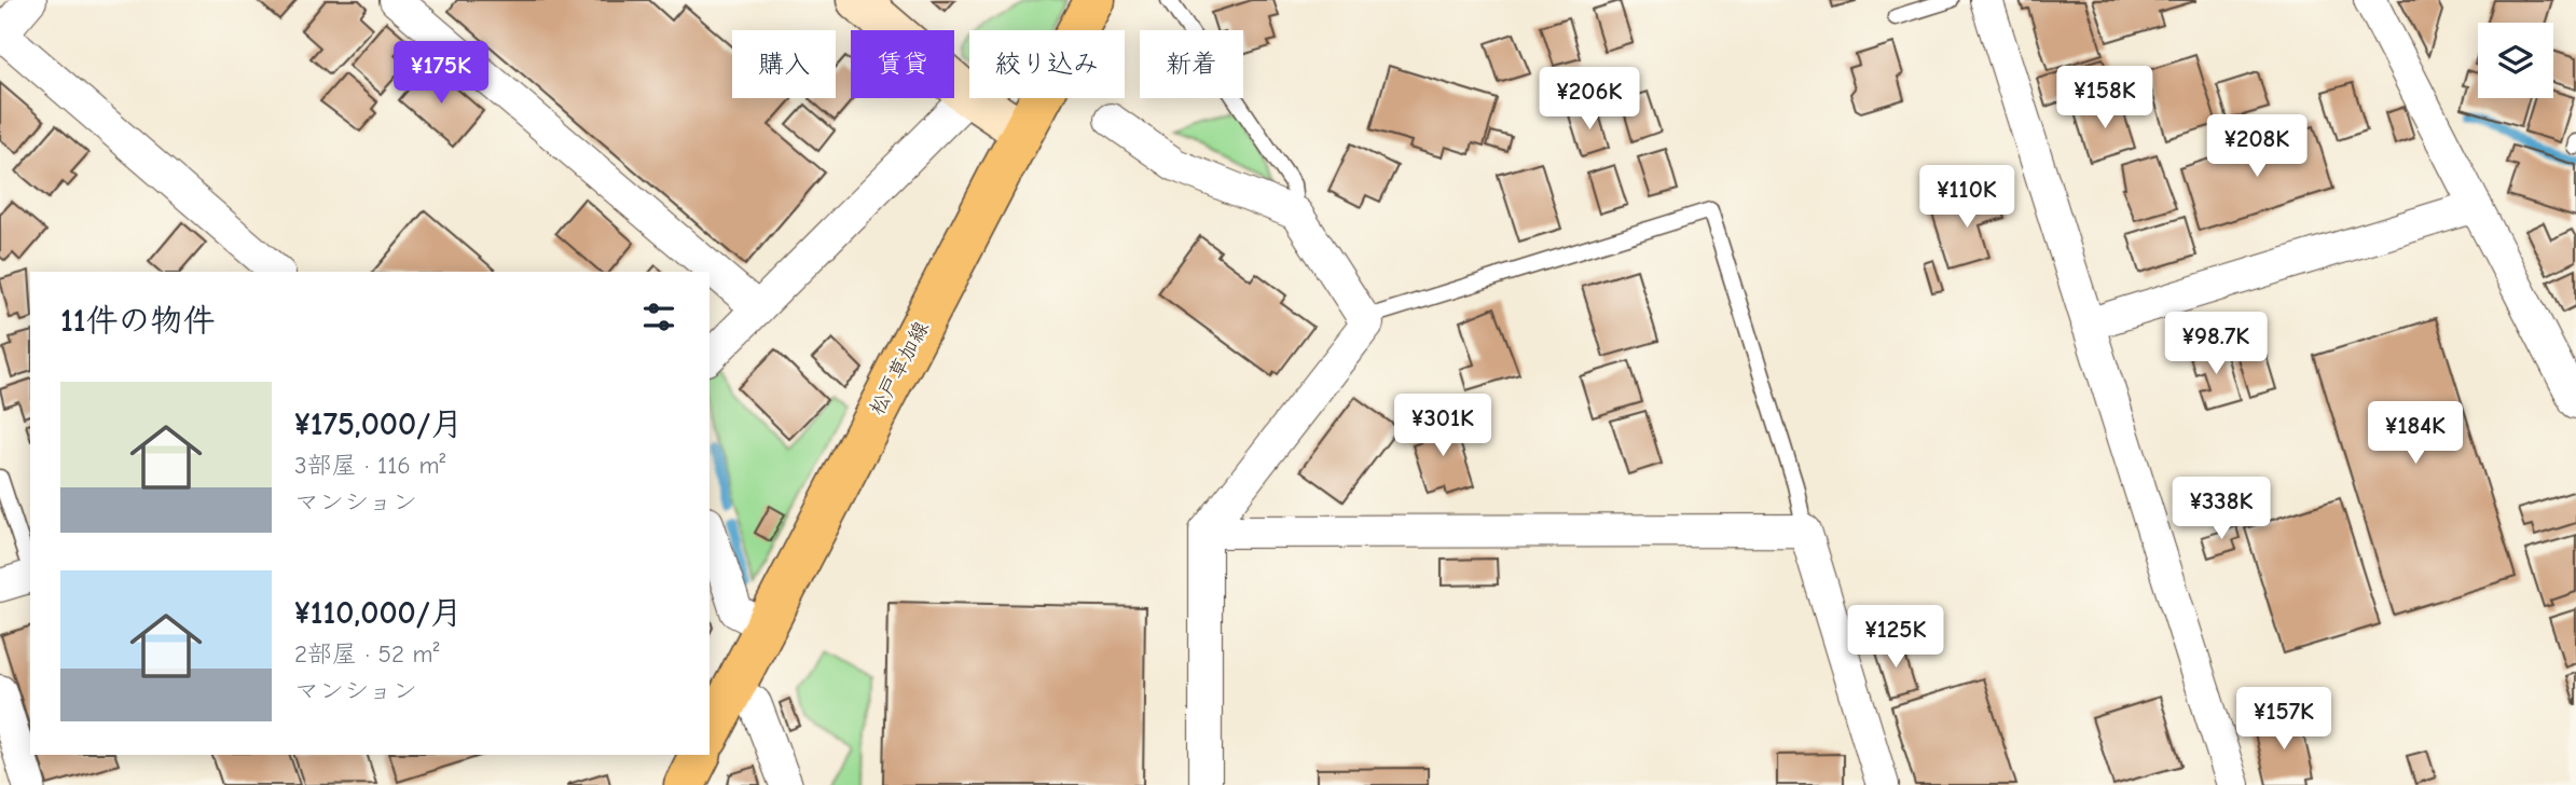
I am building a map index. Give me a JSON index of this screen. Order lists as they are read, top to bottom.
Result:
{
  "streets": {
    "main road": ["松戸草加線"]
  },
  "page": {
    "chip": [
      "購入",
      "賃貸",
      "絞り込み",
      "新着"
    ],
    "price": [
      "¥175K",
      "¥158K",
      "¥206K",
      "¥208K",
      "¥110K",
      "¥98.7K",
      "¥301K",
      "¥184K",
      "¥338K",
      "¥125K",
      "¥157K"
    ],
    "heading": "11件の物件",
    "list": [
      {
        "name": "¥175,000/月",
        "note": "3部屋 · 116 m² · マンション"
      },
      {
        "name": "¥110,000/月",
        "note": "2部屋 · 52 m² · マンション"
      }
    ]
  }
}
